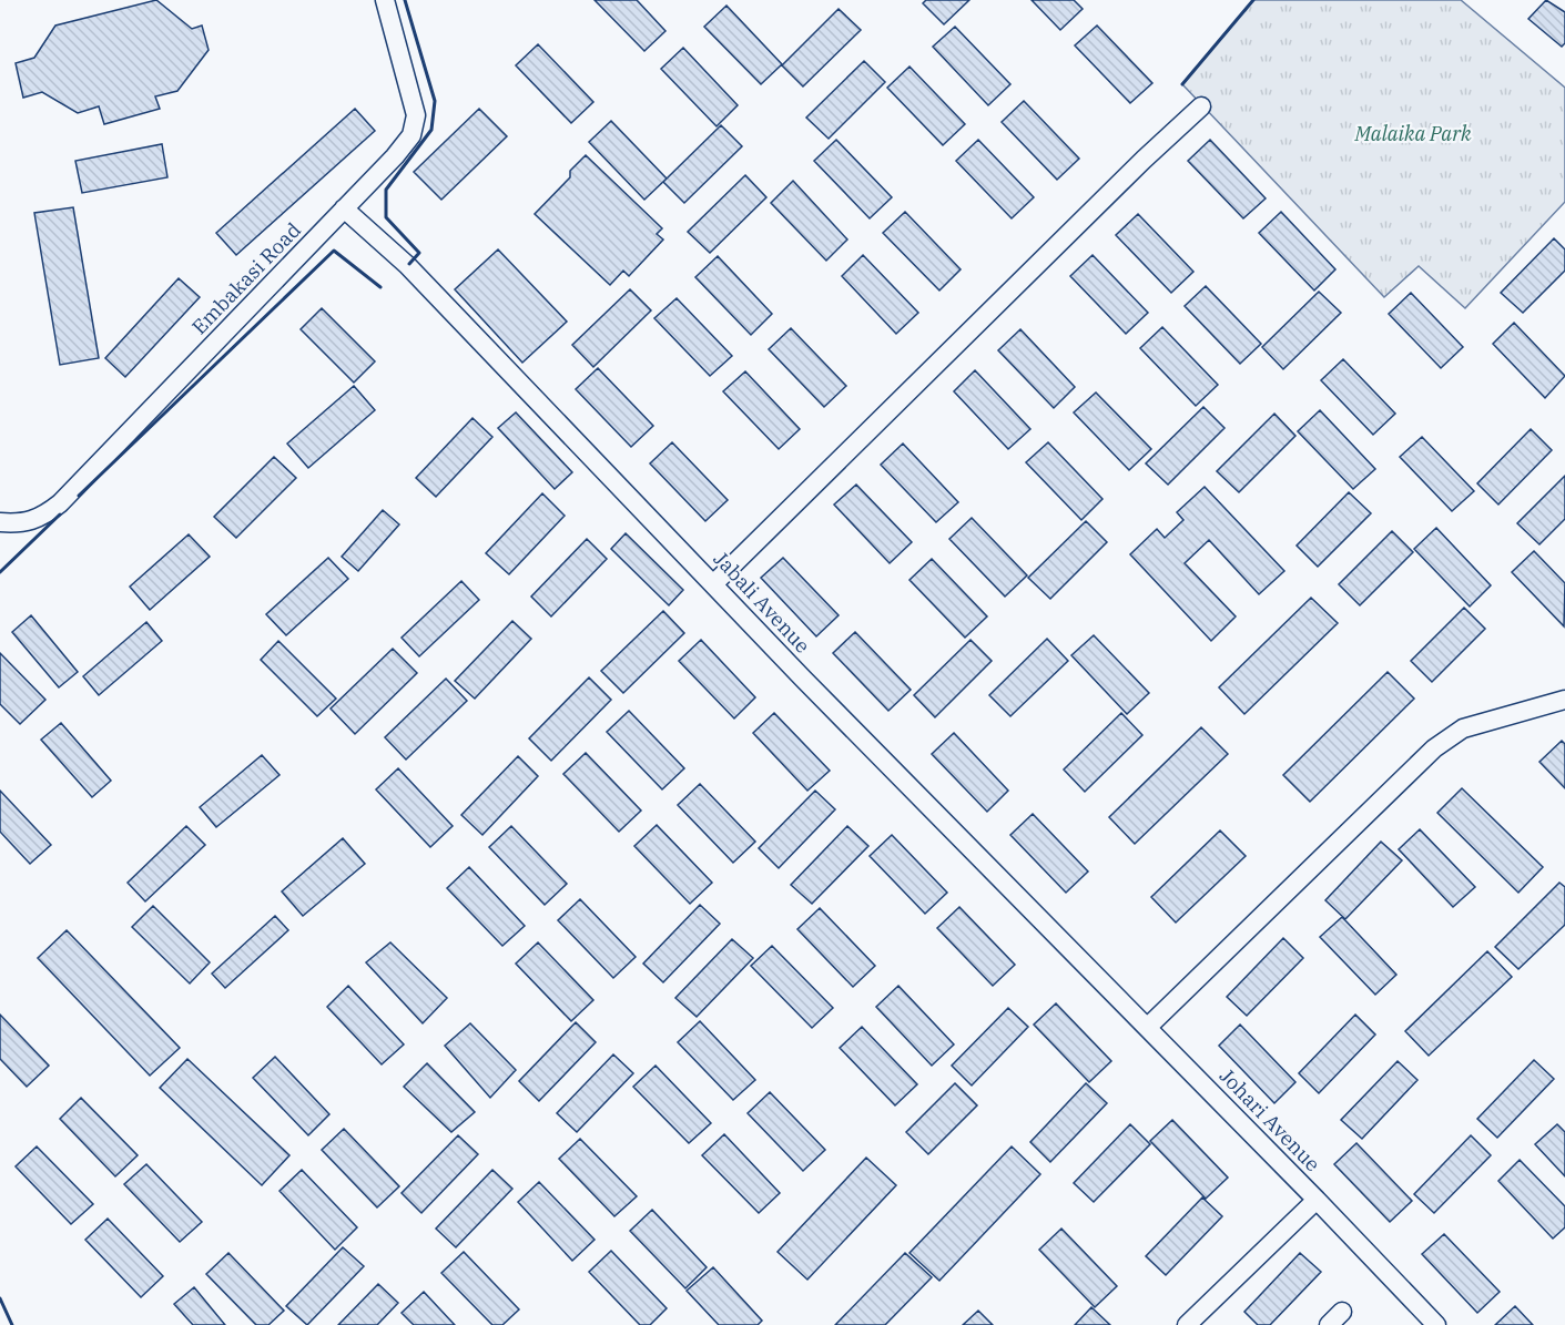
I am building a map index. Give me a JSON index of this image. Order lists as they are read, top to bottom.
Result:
{
  "streets": {
    "street": ["Embakasi Road", "Jabali Avenue", "Johari Avenue"]
  },
  "crossings": [
    ["Embakasi Road", "Jabali Avenue"],
    ["Jabali Avenue", "Johari Avenue"]
  ],
  "parks": ["Malaika Park"]
}
